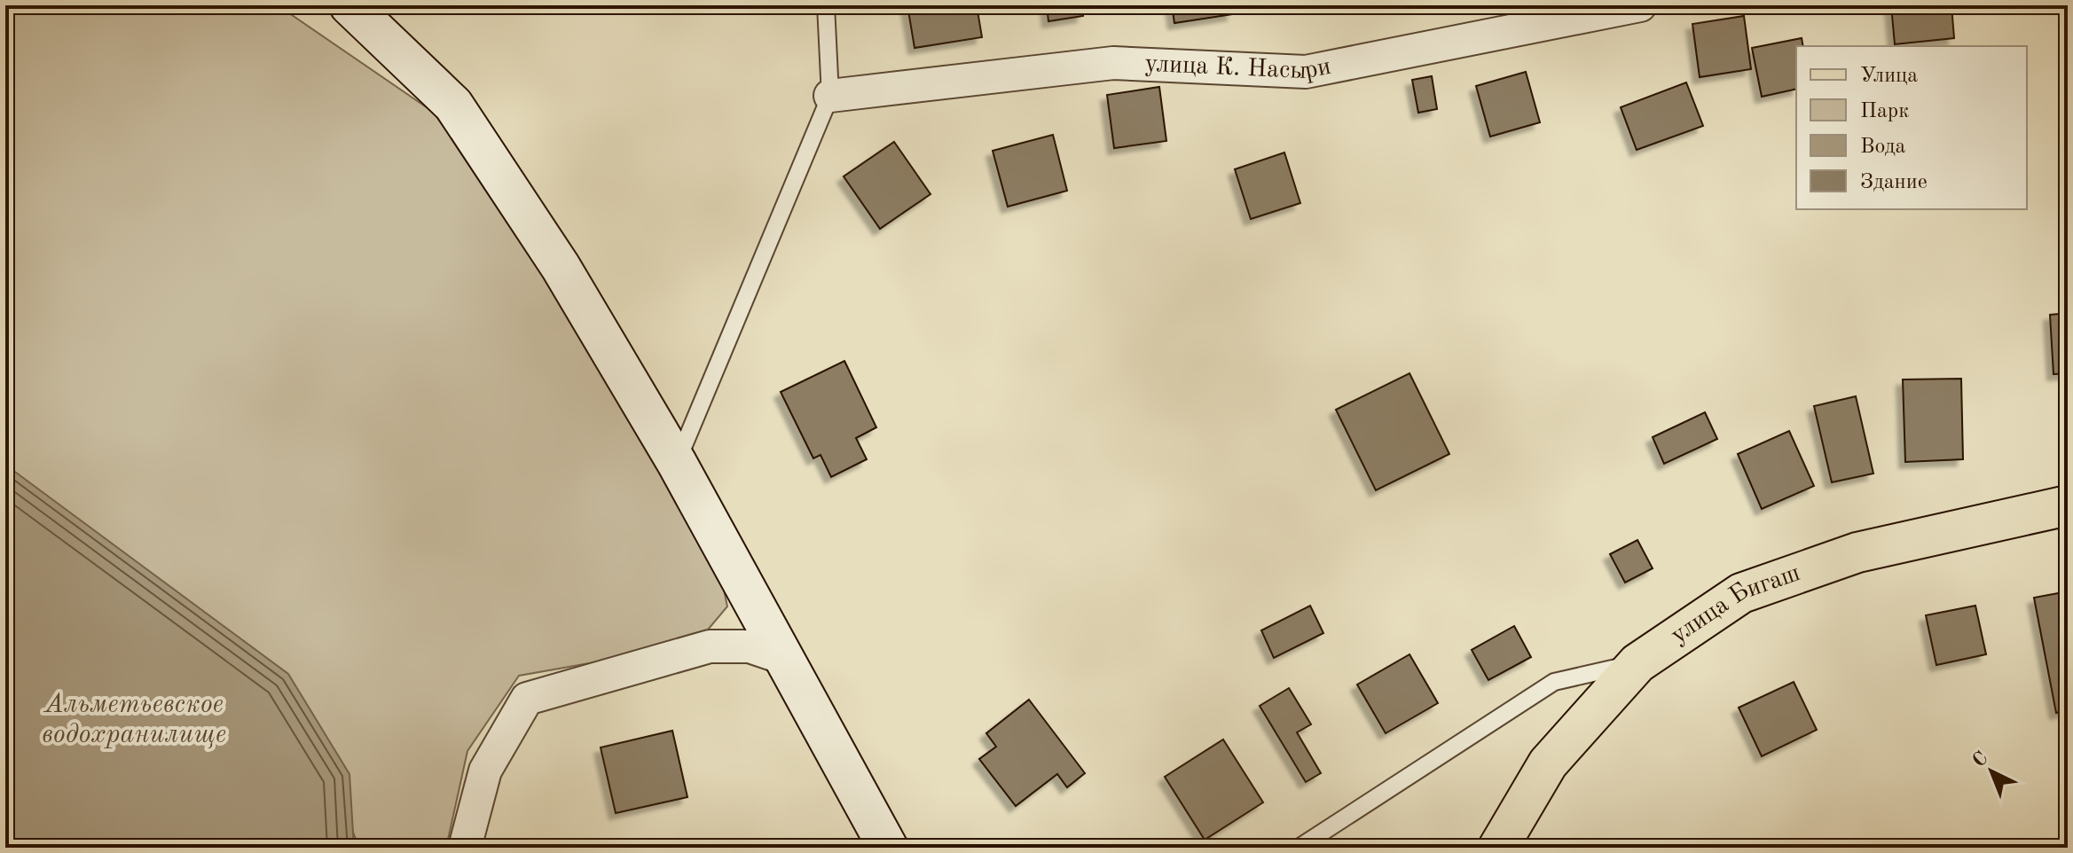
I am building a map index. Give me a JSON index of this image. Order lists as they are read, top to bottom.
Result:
{
  "streets": {
    "main road": ["улица Бигаш"],
    "street": ["улица К. Насыри"]
  },
  "water": ["Альметьевское водохранилище"],
  "legend": [
    "Улица",
    "Парк",
    "Вода",
    "Здание"
  ],
  "north": "top left"
}
